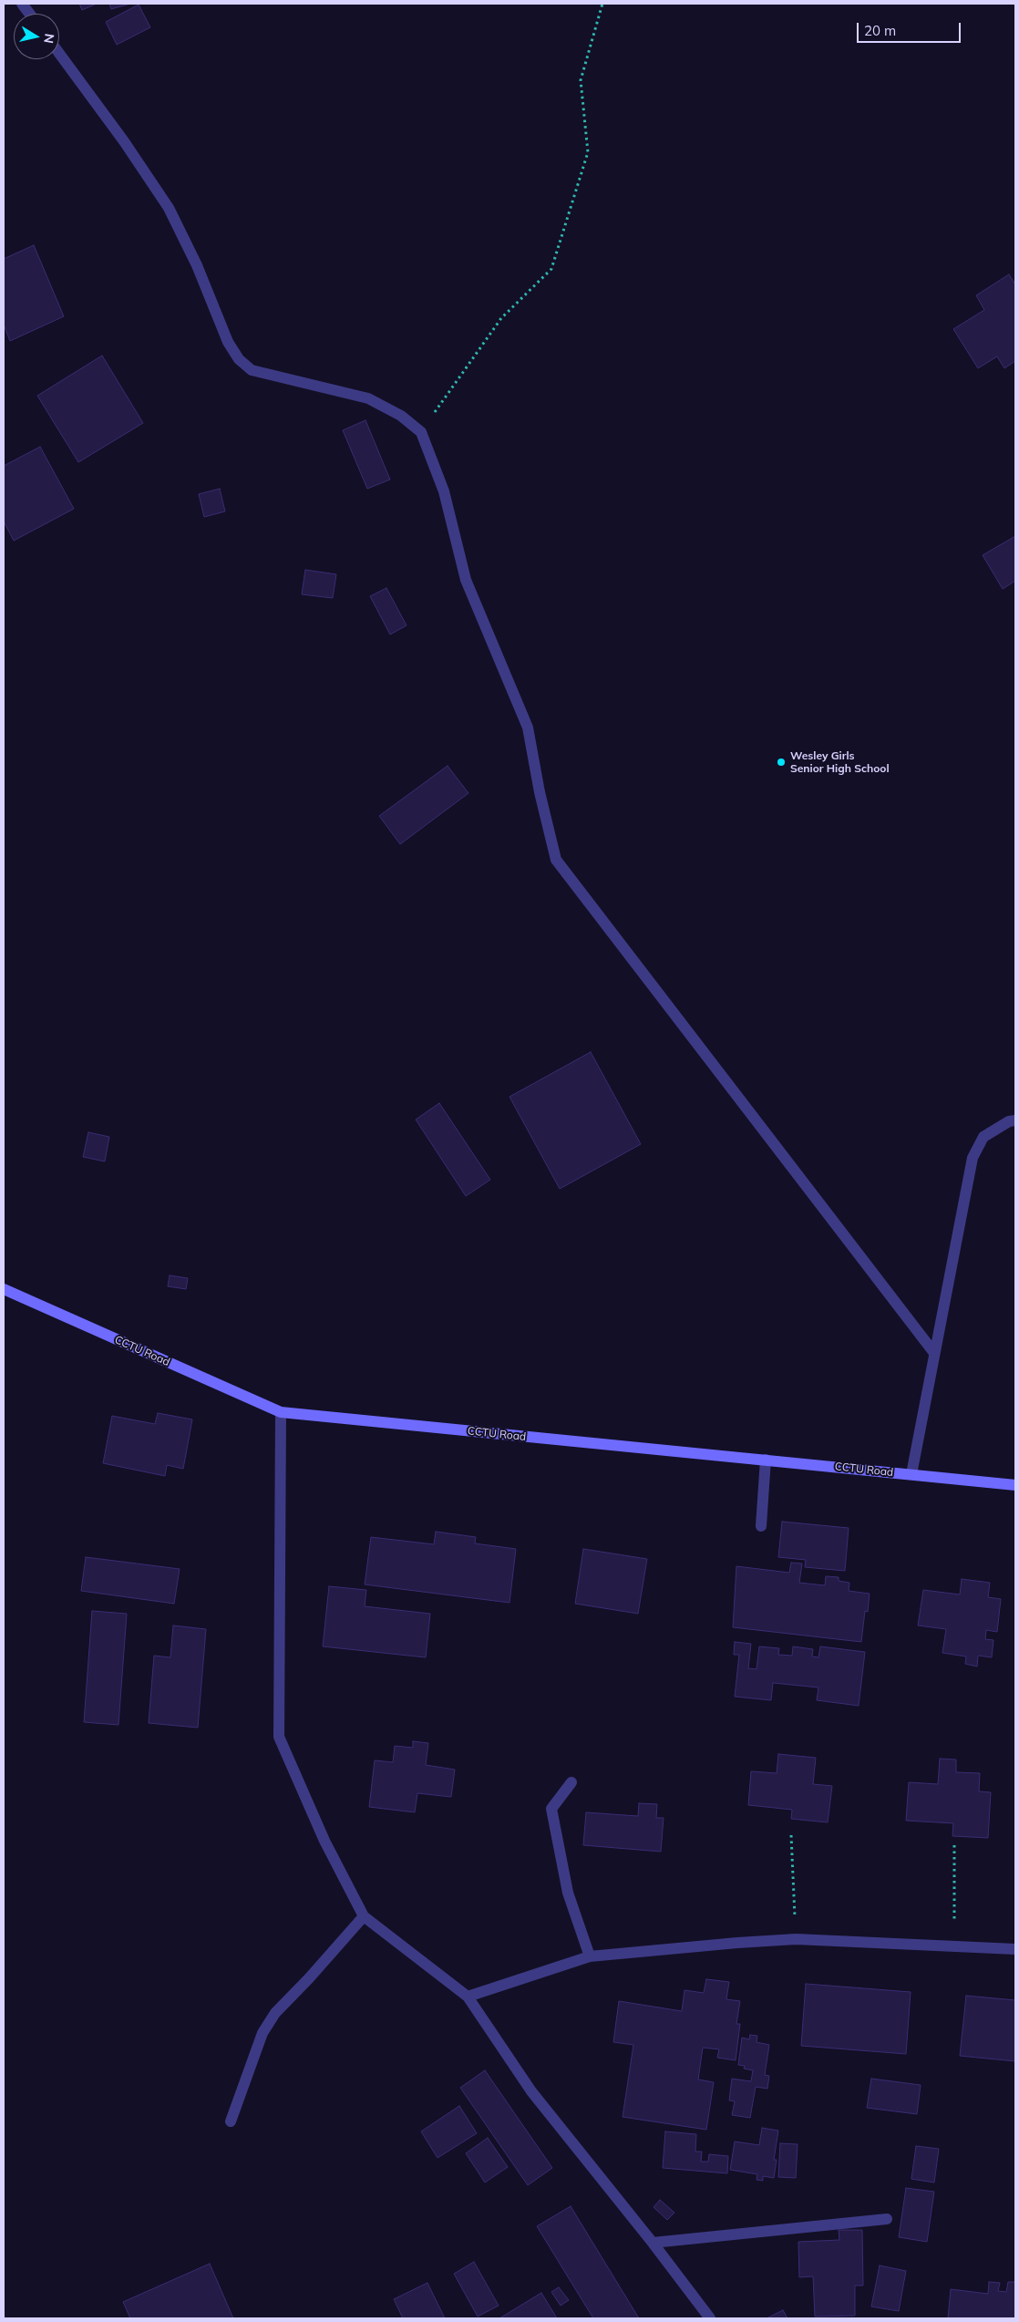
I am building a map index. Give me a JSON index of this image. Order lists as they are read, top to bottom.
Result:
{
  "streets": {
    "street": ["CCTU Road"]
  },
  "places": ["Wesley Girls Senior High School"],
  "scale_bar": "20 m",
  "north": "right"
}
